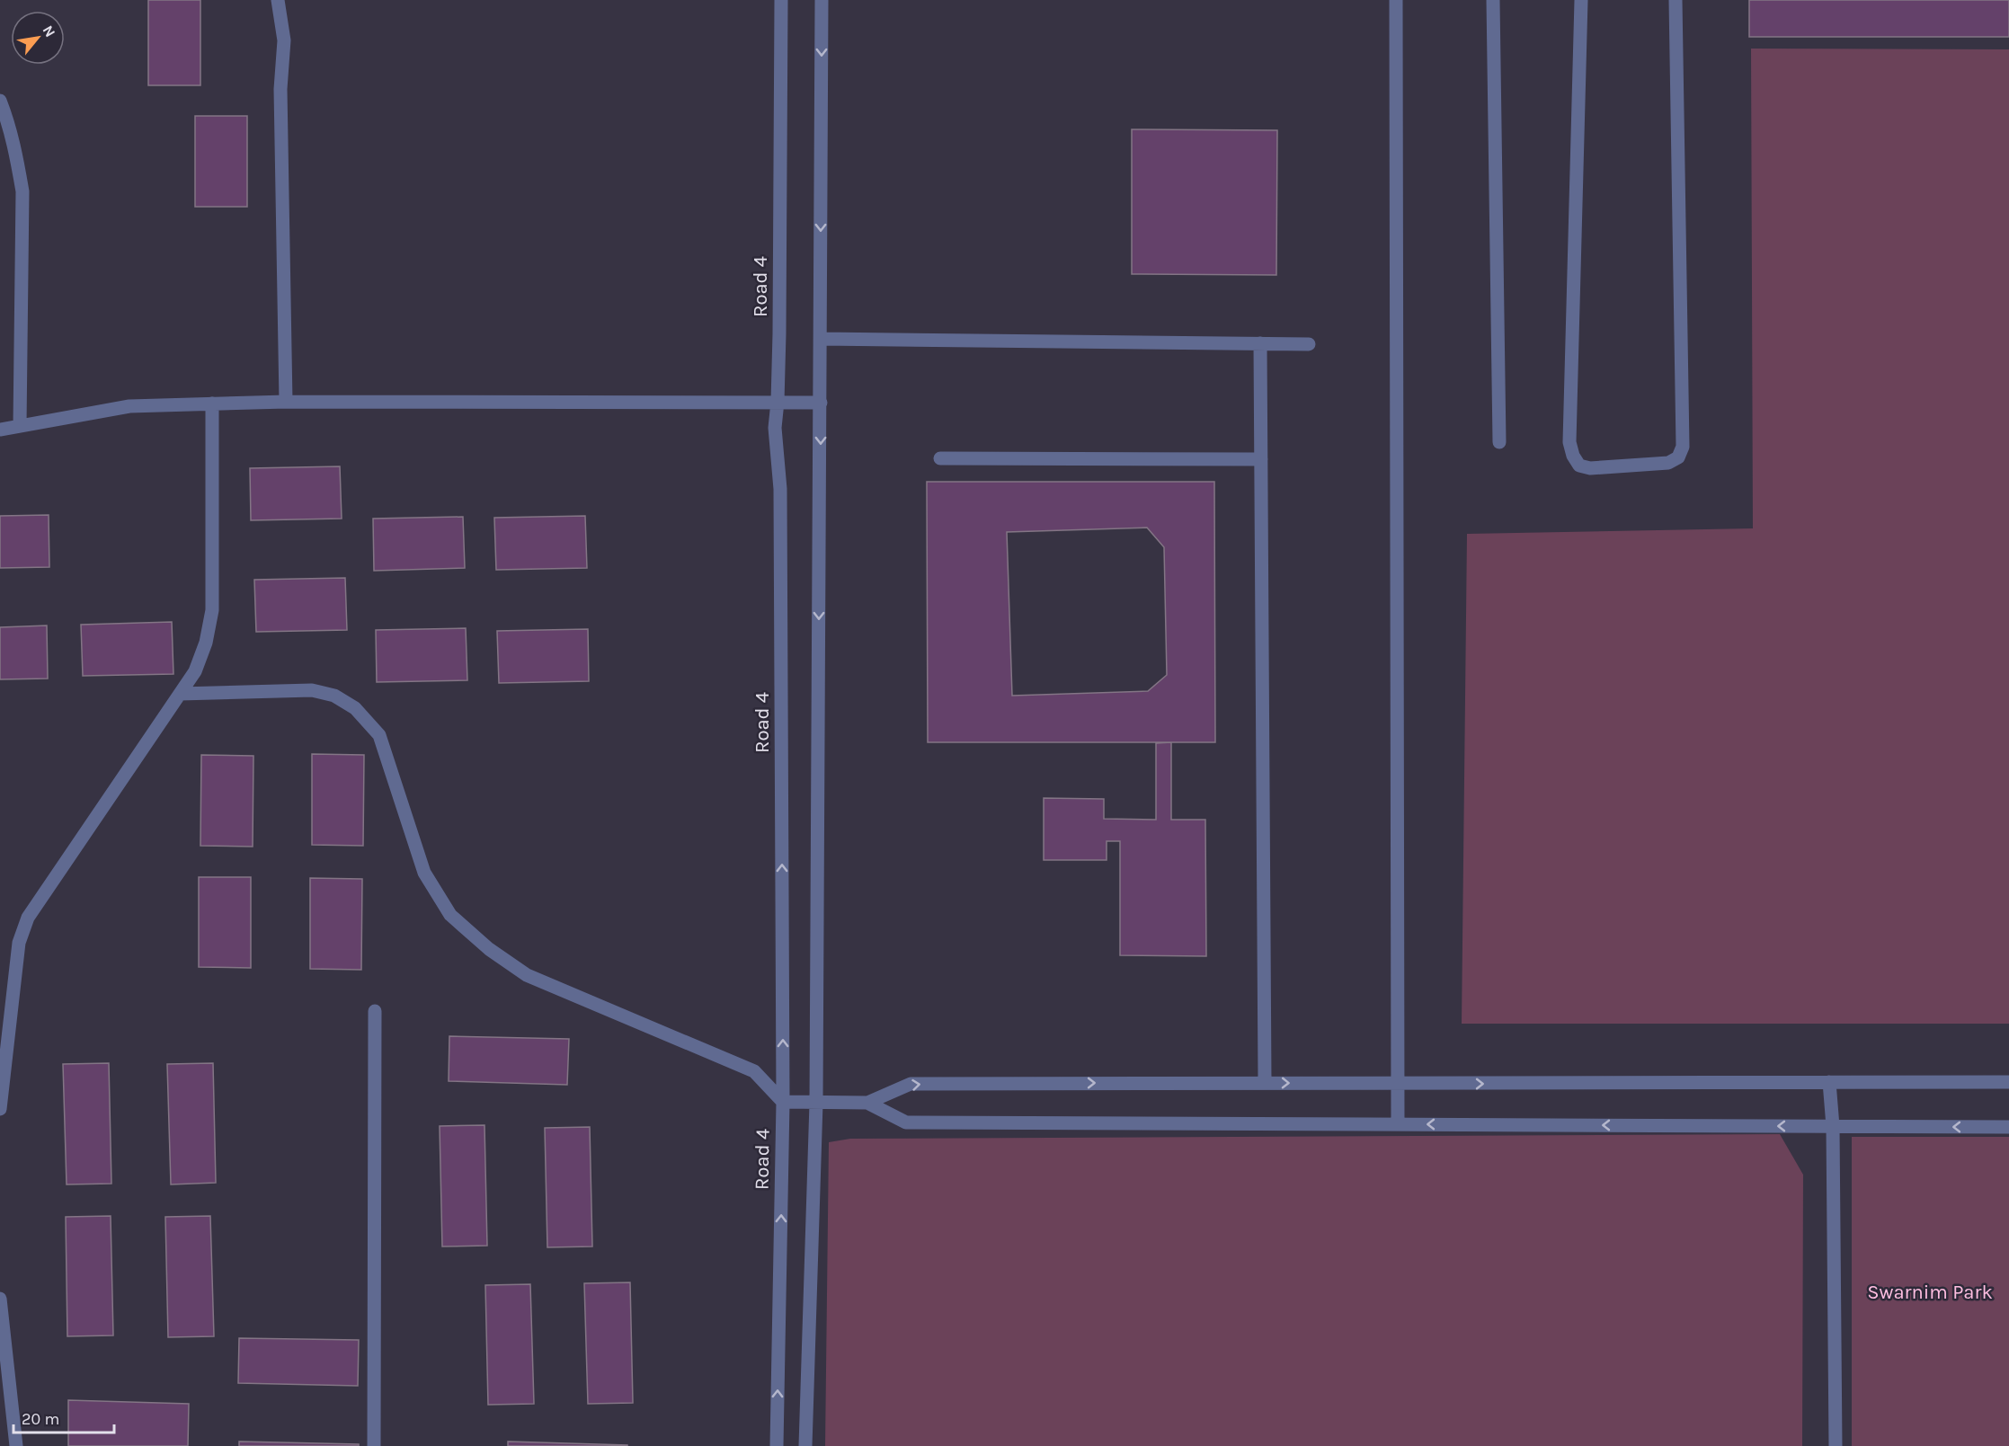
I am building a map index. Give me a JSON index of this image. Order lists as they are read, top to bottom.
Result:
{
  "streets": {
    "street": ["Road 4"]
  },
  "parks": ["Swarnim Park"],
  "scale_bar": "20 m",
  "north": "top right"
}
